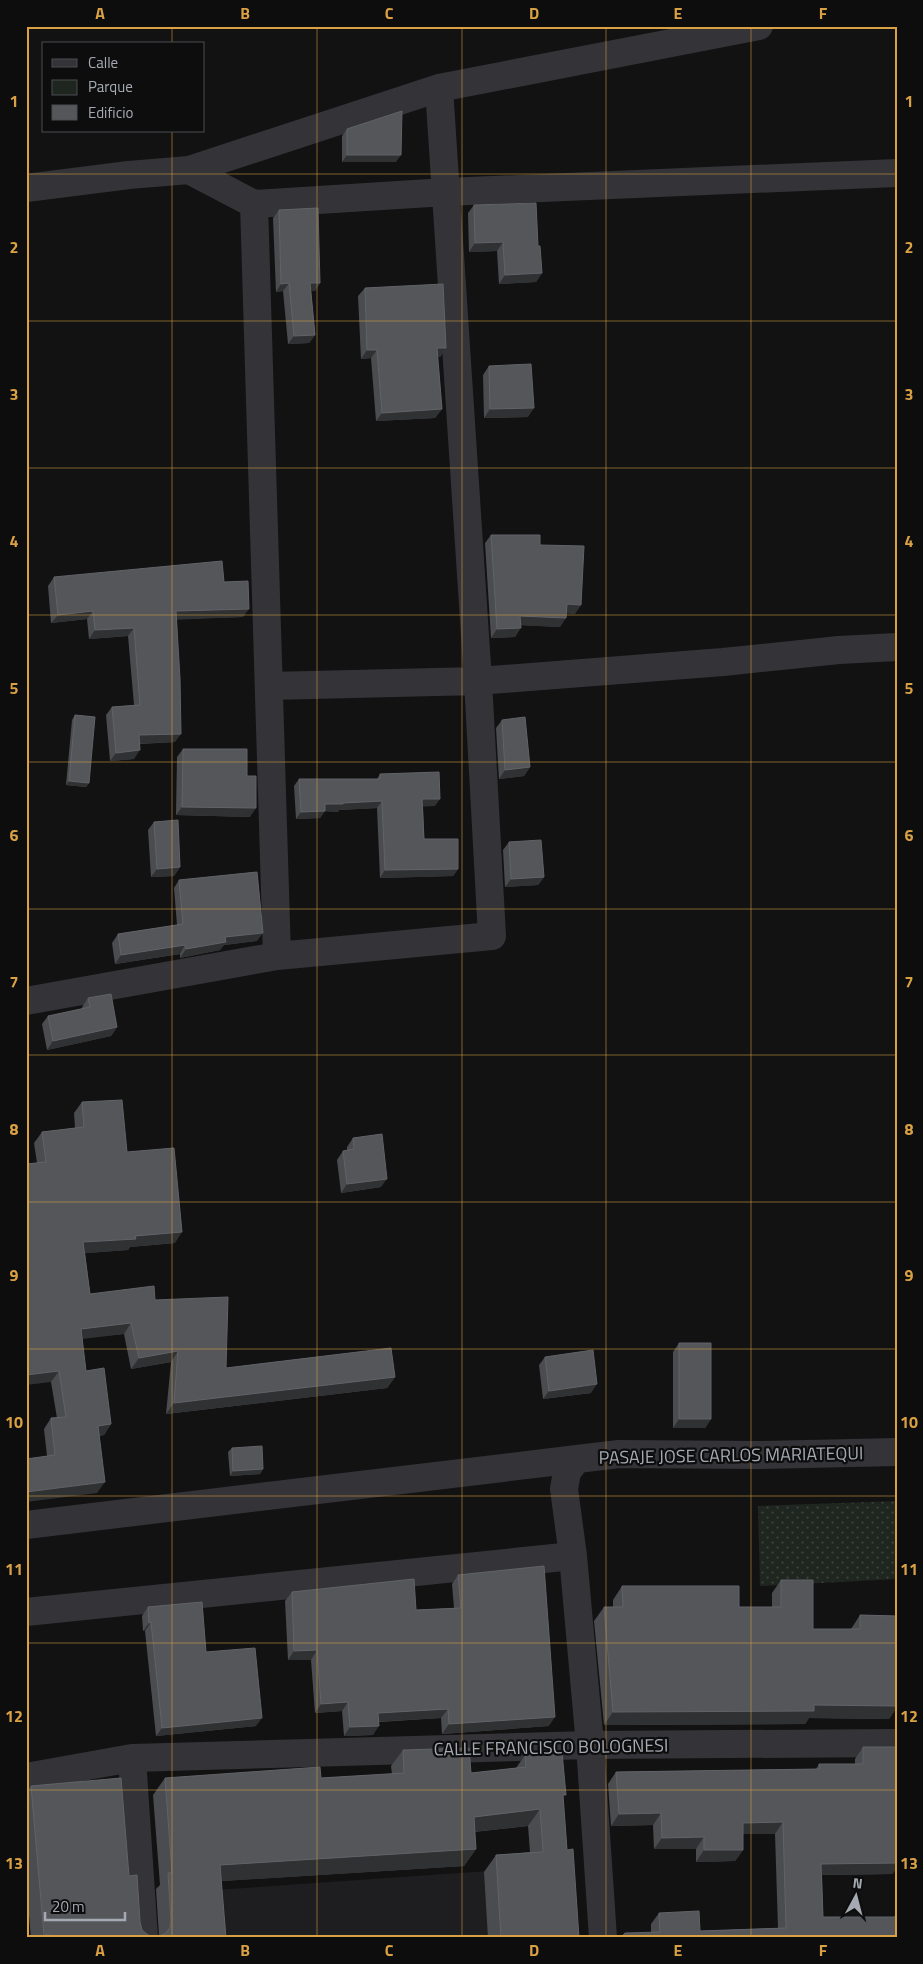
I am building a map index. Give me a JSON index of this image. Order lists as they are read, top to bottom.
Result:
{
  "streets": {
    "street": ["PASAJE JOSE CARLOS MARIATEQUI", "CALLE FRANCISCO BOLOGNESI"]
  },
  "crossings": [
    ["PASAJE JOSE CARLOS MARIATEQUI", "CALLE FRANCISCO BOLOGNESI"]
  ],
  "legend": ["Calle", "Parque", "Edificio"],
  "scale_bar": "20 m",
  "north": "top",
  "grid": {
    "columns": [
      "A",
      "B",
      "C",
      "D",
      "E",
      "F"
    ],
    "rows": [
      "1",
      "2",
      "3",
      "4",
      "5",
      "6",
      "7",
      "8",
      "9",
      "10",
      "11",
      "12",
      "13"
    ]
  }
}
